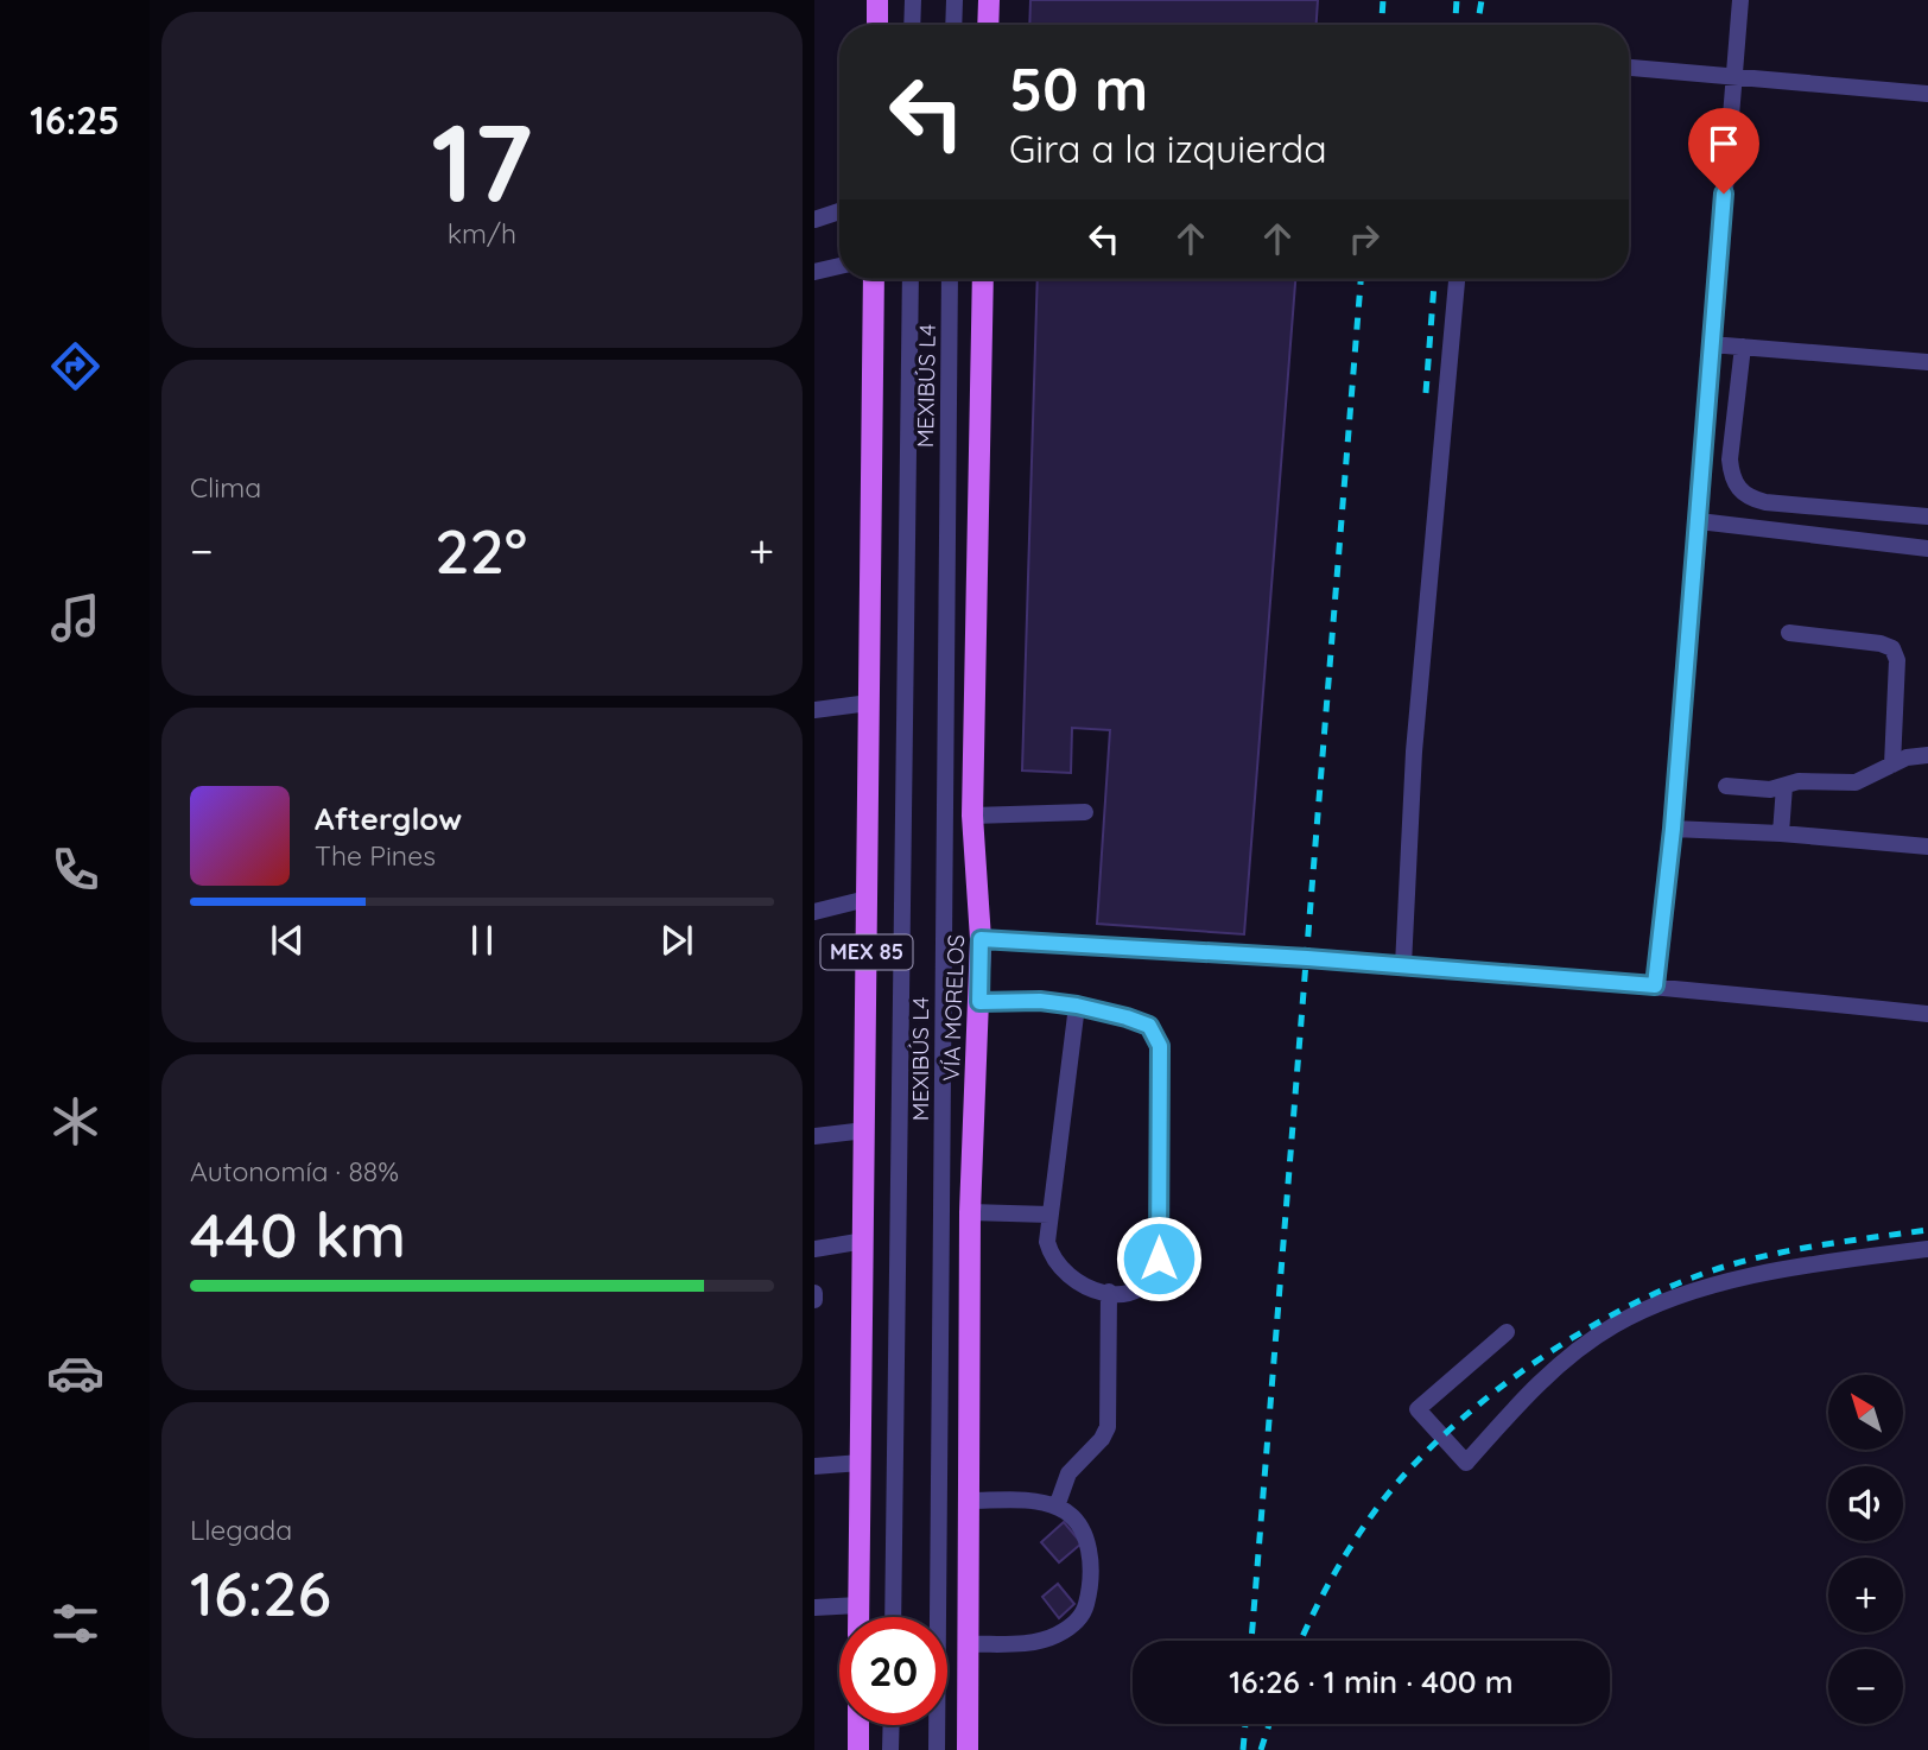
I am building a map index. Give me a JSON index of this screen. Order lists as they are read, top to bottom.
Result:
{
  "streets": {
    "main road": ["MEX 85", "VÍA MORELOS"],
    "lane": ["MEXIBÚS L4"]
  },
  "north": "top left",
  "page": {
    "tabs": "16:25",
    "tile": [
      ["17", "km/h"],
      "Clima",
      ["Autonomía · 88%", "440 km"],
      ["Llegada", "16:26"]
    ],
    "turn": ["50 m", "Gira a la izquierda"],
    "heat": ["−", "22°", "+"],
    "song": ["Afterglow", "The Pines"],
    "map_buttons": ["+", "−"],
    "limit": "20",
    "trip": "16:26 · 1 min · 400 m"
  }
}
